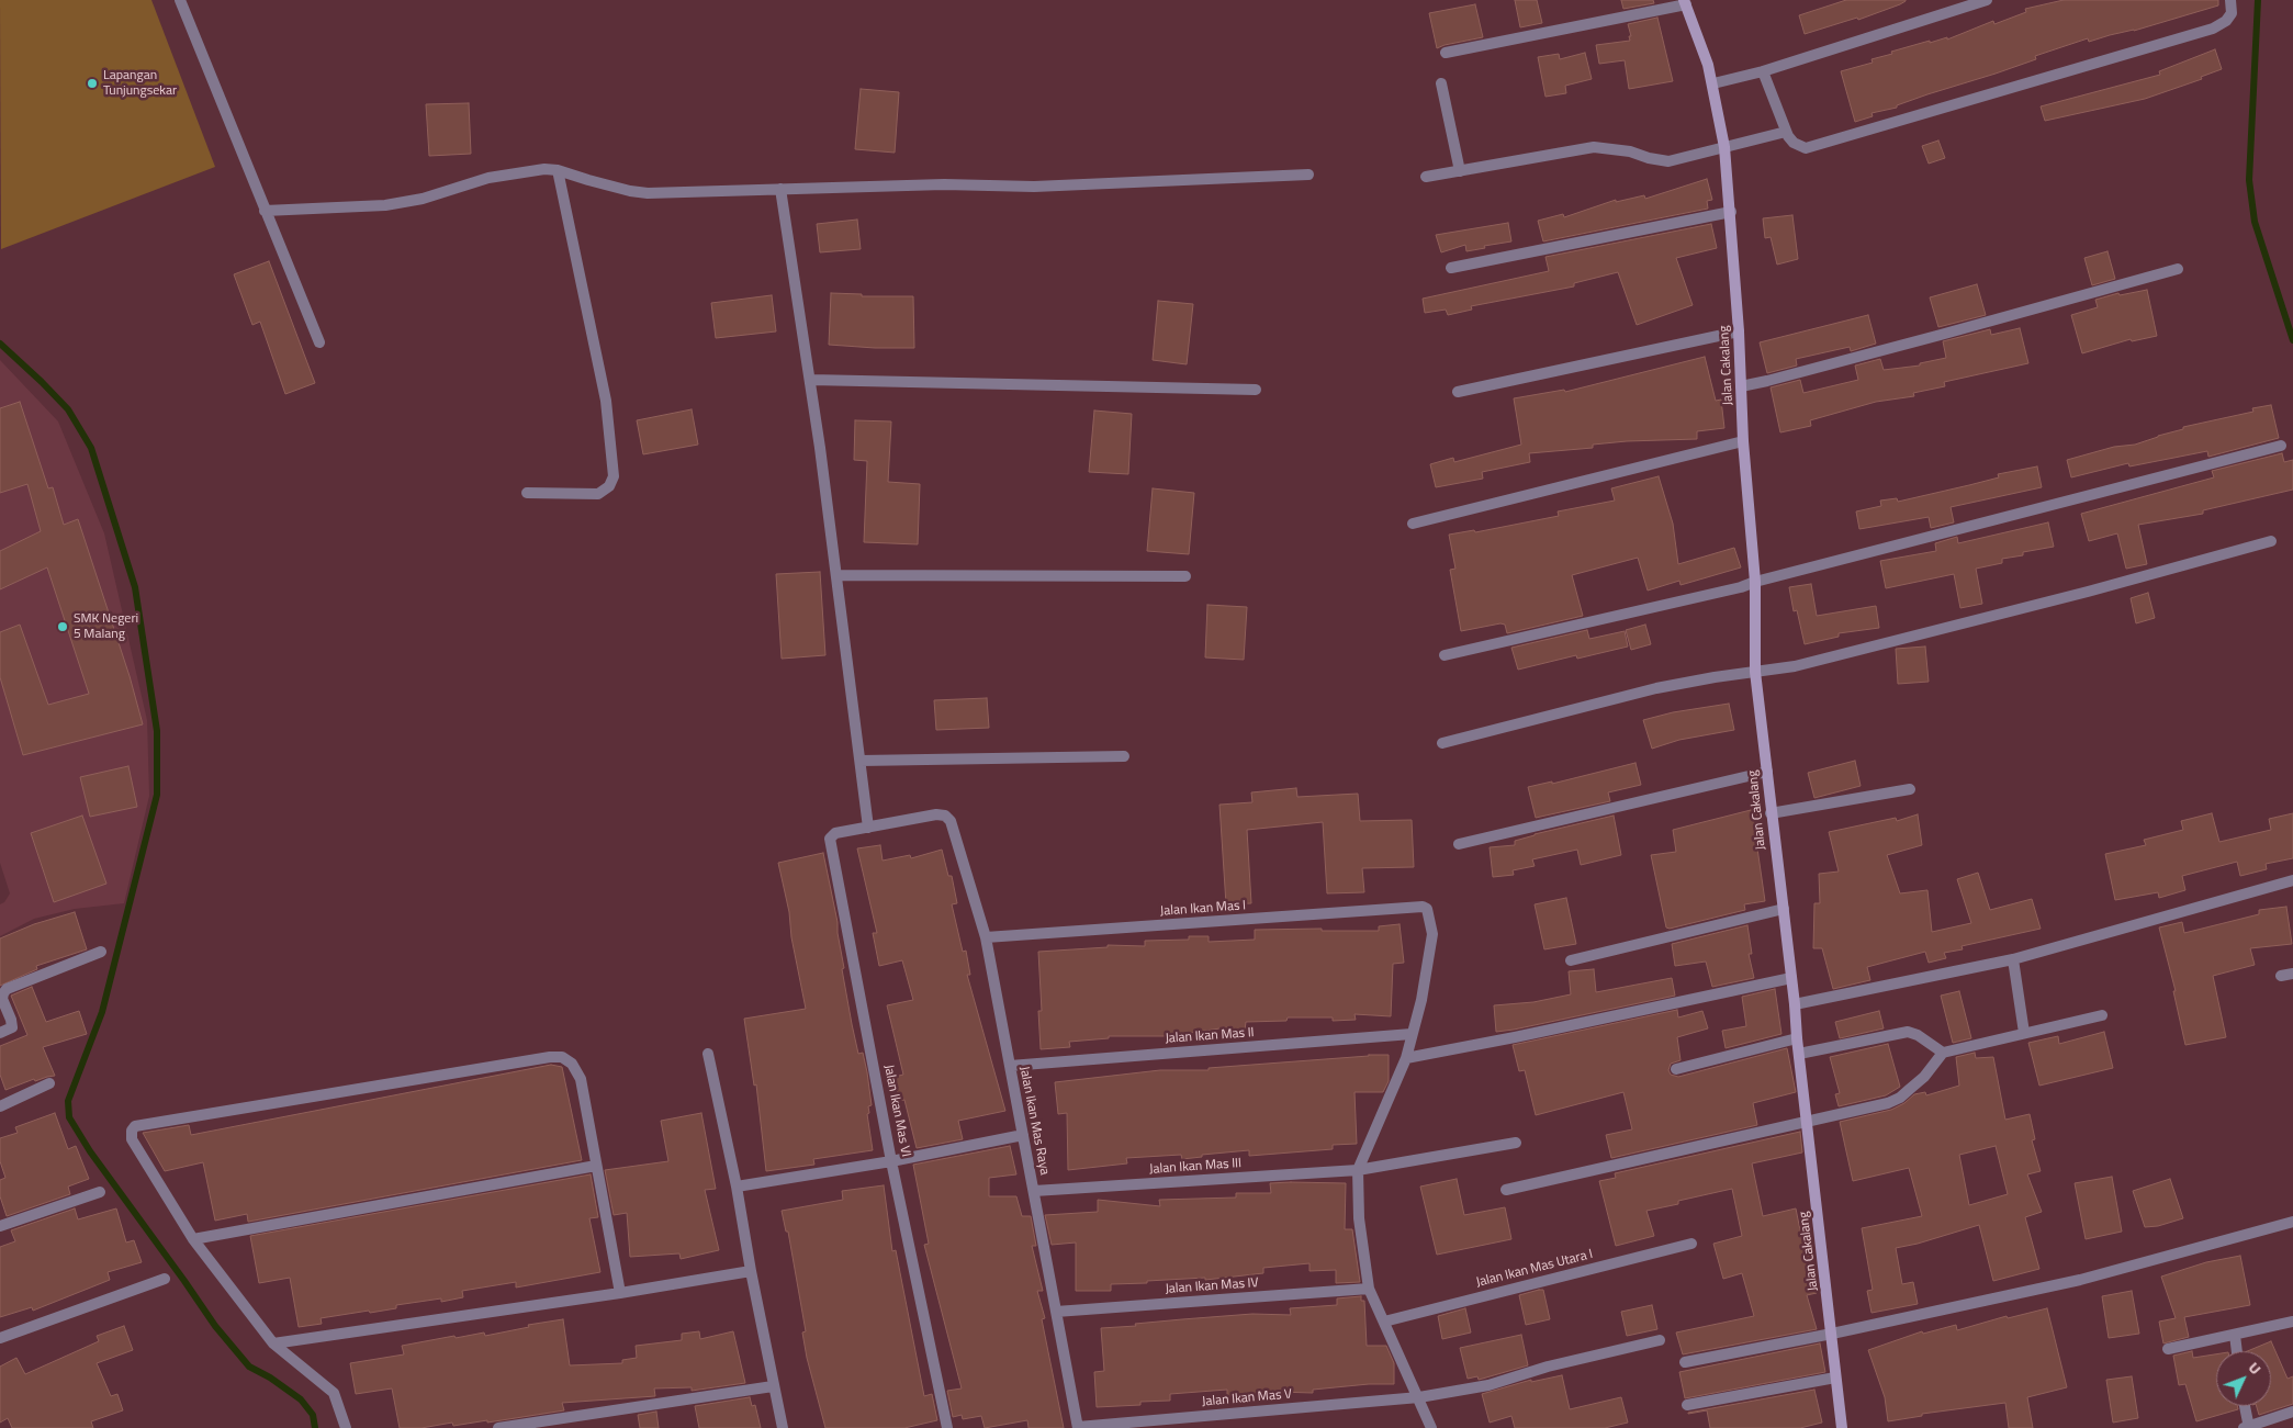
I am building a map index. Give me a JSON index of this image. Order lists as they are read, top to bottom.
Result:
{
  "streets": {
    "street": [
      "Jalan Cakalang",
      "Jalan Ikan Mas I",
      "Jalan Ikan Mas II",
      "Jalan Ikan Mas VI",
      "Jalan Ikan Mas Raya",
      "Jalan Ikan Mas III",
      "Jalan Ikan Mas Utara I",
      "Jalan Ikan Mas IV",
      "Jalan Ikan Mas V"
    ]
  },
  "crossings": [
    ["Jalan Ikan Mas I", "Jalan Ikan Mas II"],
    ["Jalan Ikan Mas I", "Jalan Ikan Mas Raya"],
    ["Jalan Ikan Mas II", "Jalan Ikan Mas Raya"],
    ["Jalan Ikan Mas VI", "Jalan Ikan Mas Raya"],
    ["Jalan Ikan Mas Raya", "Jalan Ikan Mas III"],
    ["Jalan Ikan Mas Raya", "Jalan Ikan Mas IV"],
    ["Jalan Ikan Mas Raya", "Jalan Ikan Mas V"]
  ],
  "places": ["Lapangan Tunjungsekar", "SMK Negeri 5 Malang"],
  "north": "top right"
}
